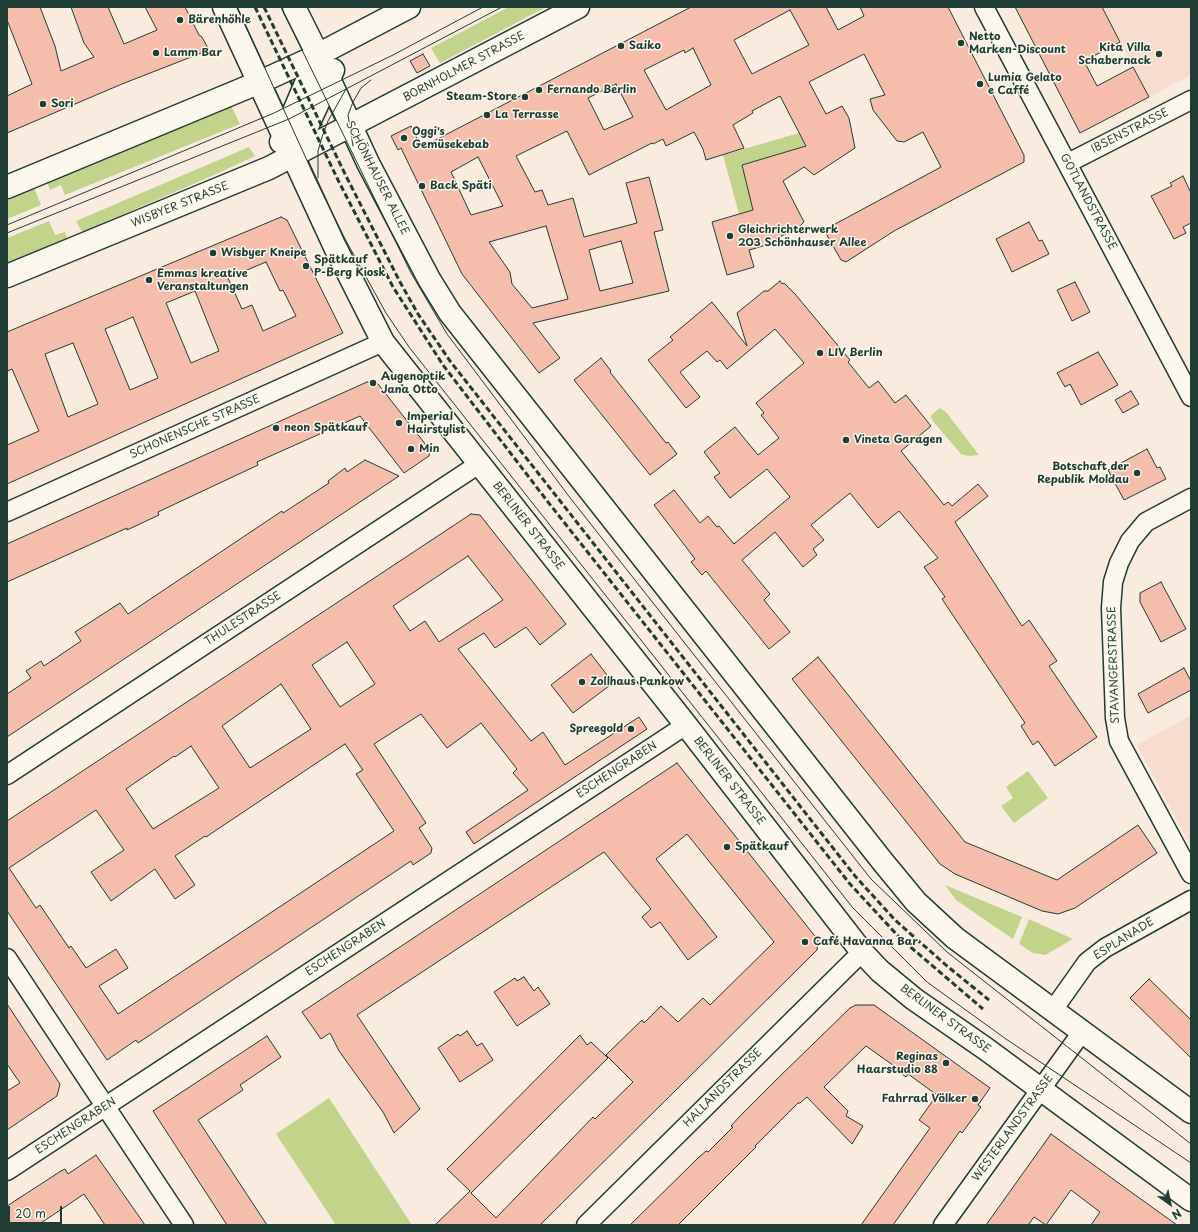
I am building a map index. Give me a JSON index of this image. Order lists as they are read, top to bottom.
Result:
{
  "streets": {
    "main road": [
      "BORNHOLMER STRASSE",
      "SCHÖNHAUSER ALLEE",
      "WISBYER STRASSE",
      "BERLINER STRASSE"
    ],
    "street": [
      "IBSENSTRASSE",
      "GOTLANDSTRASSE",
      "SCHONENSCHE STRASSE",
      "THULESTRASSE",
      "STAVANGERSTRASSE",
      "ESCHENGRABEN",
      "ESPLANADE",
      "HALLANDSTRASSE",
      "WESTERLANDSTRASSE"
    ]
  },
  "crossings": [
    ["BORNHOLMER STRASSE", "SCHÖNHAUSER ALLEE"],
    ["BORNHOLMER STRASSE", "WISBYER STRASSE"],
    ["IBSENSTRASSE", "GOTLANDSTRASSE"],
    ["SCHÖNHAUSER ALLEE", "WISBYER STRASSE"],
    ["SCHÖNHAUSER ALLEE", "ESPLANADE"],
    ["SCHONENSCHE STRASSE", "BERLINER STRASSE"],
    ["BERLINER STRASSE", "THULESTRASSE"],
    ["BERLINER STRASSE", "ESCHENGRABEN"],
    ["BERLINER STRASSE", "HALLANDSTRASSE"],
    ["BERLINER STRASSE", "WESTERLANDSTRASSE"]
  ],
  "places": [
    "Bärenhöhle",
    "Netto Marken-Discount",
    "Saiko",
    "Lamm Bar",
    "Kita Villa Schabernack",
    "Lumia Gelato e Caffé",
    "Fernando Berlin",
    "Steam-Store",
    "Sori",
    "La Terrasse",
    "Oggi's Gemüsekebab",
    "Back Späti",
    "Gleichrichterwerk 203 Schönhauser Allee",
    "Wisbyer Kneipe",
    "Spätkauf P-Berg Kiosk",
    "Emmas kreative Veranstaltungen",
    "LIV Berlin",
    "Augenoptik Jana Otto",
    "Imperial Hairstylist",
    "neon Spätkauf",
    "Vineta Garagen",
    "Min",
    "Botschaft der Republik Moldau",
    "Zollhaus Pankow",
    "Spreegold",
    "Spätkauf",
    "Café Havanna Bar",
    "Reginas Haarstudio 88",
    "Fahrrad Völker"
  ],
  "scale_bar": "20 m",
  "north": "bottom right"
}
